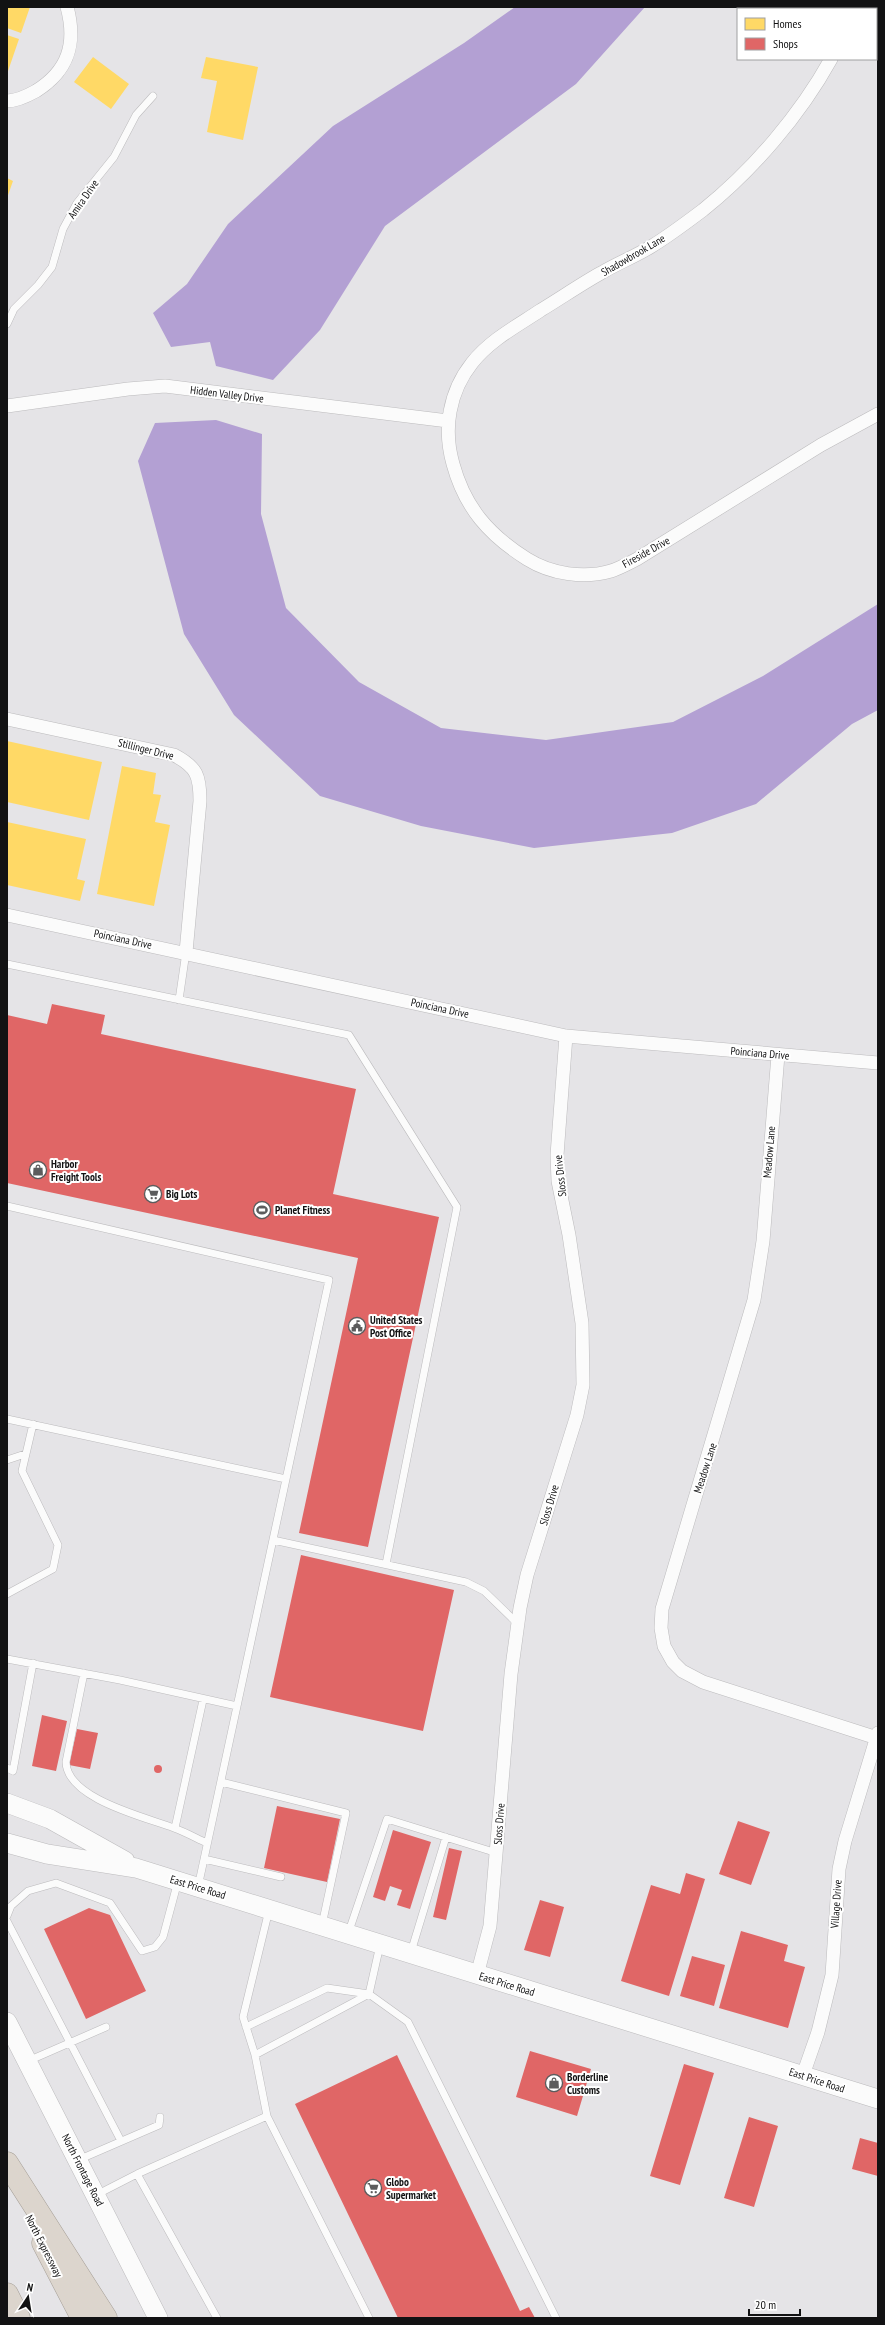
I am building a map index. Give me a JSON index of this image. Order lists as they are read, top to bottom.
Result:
{
  "streets": {
    "highway": ["North Expressway"],
    "main road": ["East Price Road", "North Frontage Road"],
    "street": [
      "Shadowbrook Lane",
      "Hidden Valley Drive",
      "Fireside Drive",
      "Stillinger Drive",
      "Poinciana Drive",
      "Meadow Lane",
      "Sloss Drive",
      "Village Drive"
    ],
    "lane": ["Amira Drive"]
  },
  "crossings": [
    ["Shadowbrook Lane", "Hidden Valley Drive"],
    ["Shadowbrook Lane", "Fireside Drive"],
    ["Hidden Valley Drive", "Fireside Drive"],
    ["Stillinger Drive", "Poinciana Drive"],
    ["Poinciana Drive", "Meadow Lane"],
    ["Poinciana Drive", "Sloss Drive"],
    ["Meadow Lane", "Village Drive"],
    ["Sloss Drive", "East Price Road"],
    ["East Price Road", "Village Drive"]
  ],
  "places": {
    "shop": ["Harbor Freight Tools", "Borderline Customs"],
    "supermarket": ["Big Lots", "Globo Supermarket"],
    "sports": ["Planet Fitness"],
    "public building": ["United States Post Office"]
  },
  "legend": ["Homes", "Shops"],
  "scale_bar": "20 m",
  "north": "top"
}
